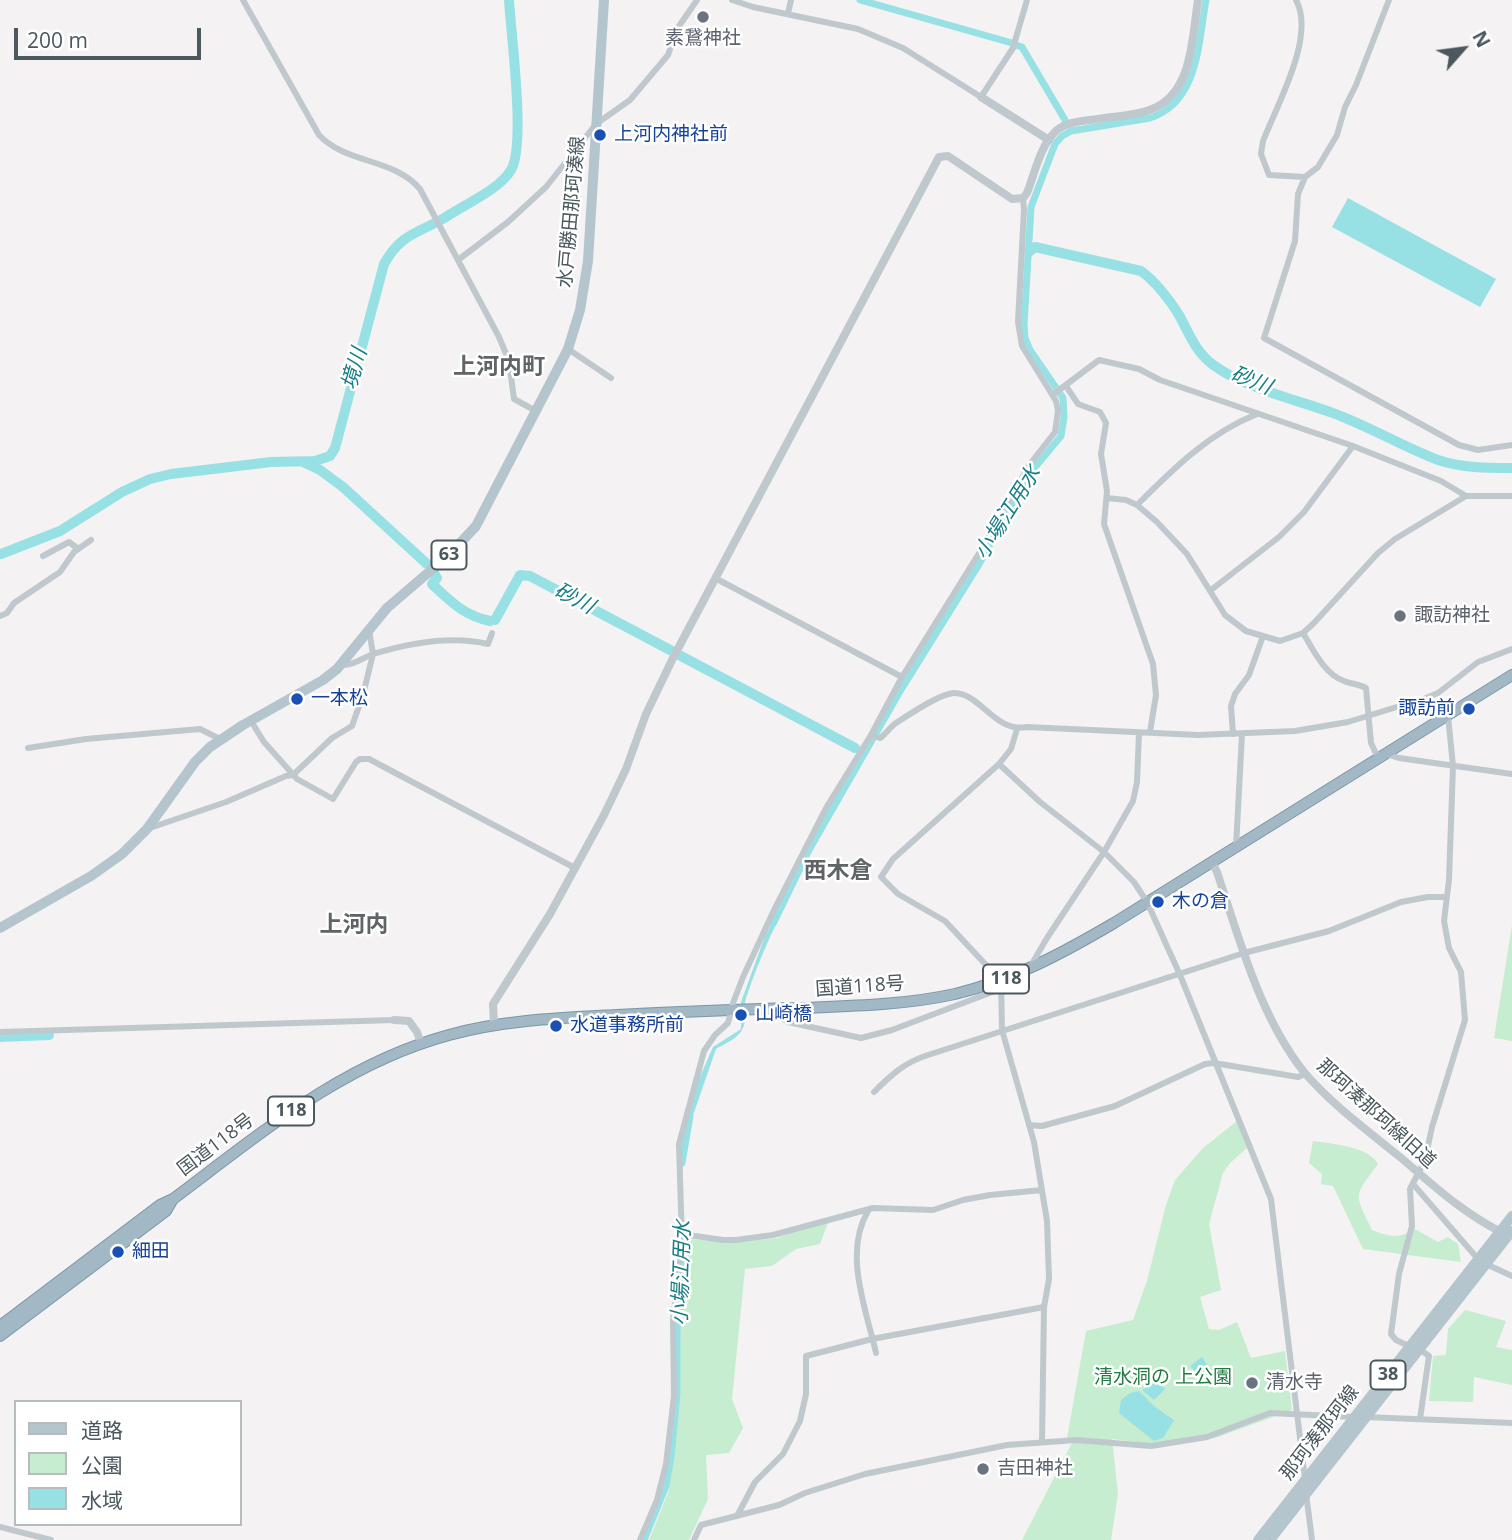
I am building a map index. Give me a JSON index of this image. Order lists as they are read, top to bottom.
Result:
{
  "streets": {
    "highway": ["118", "国道118号"],
    "main road": [
      "水戸勝田那珂湊線",
      "63",
      "38",
      "那珂湊那珂線"
    ],
    "street": ["那珂湊那珂線旧道"]
  },
  "crossings": [
    ["国道118号", "那珂湊那珂線旧道"],
    ["那珂湊那珂線旧道", "那珂湊那珂線"]
  ],
  "districts": ["上河内町", "西木倉", "上河内"],
  "water": ["境川", "砂川", "小場江用水"],
  "parks": ["清水洞の 上公園"],
  "places": [
    "素鵞神社",
    "上河内神社前",
    "諏訪神社",
    "一本松",
    "諏訪前",
    "木の倉",
    "山崎橋",
    "水道事務所前",
    "細田",
    "清水寺",
    "吉田神社"
  ],
  "legend": ["道路", "公園", "水域"],
  "scale_bar": "200 m",
  "north": "top right"
}
